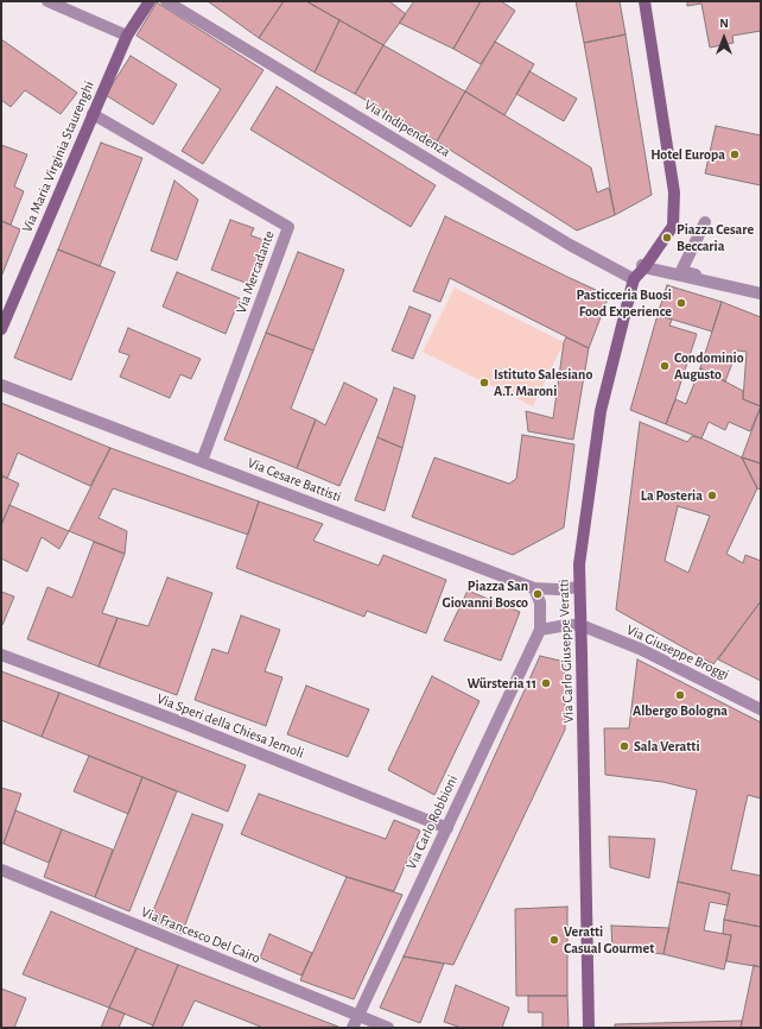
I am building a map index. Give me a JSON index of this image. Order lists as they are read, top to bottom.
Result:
{
  "streets": {
    "main road": ["Via Maria Virginia Staurenghi", "Via Carlo Giuseppe Veratti"],
    "street": [
      "Via Indipendenza",
      "Via Mercadante",
      "Via Cesare Battisti",
      "Via Giuseppe Broggi",
      "Via Speri della Chiesa Jemoli",
      "Via Carlo Robbioni",
      "Via Francesco Del Cairo"
    ]
  },
  "crossings": [
    ["Via Indipendenza", "Via Carlo Giuseppe Veratti"],
    ["Via Maria Virginia Staurenghi", "Via Mercadante"],
    ["Via Mercadante", "Via Cesare Battisti"],
    ["Via Cesare Battisti", "Via Carlo Giuseppe Veratti"],
    ["Via Carlo Giuseppe Veratti", "Via Giuseppe Broggi"],
    ["Via Speri della Chiesa Jemoli", "Via Carlo Robbioni"],
    ["Via Carlo Robbioni", "Via Francesco Del Cairo"]
  ],
  "places": [
    "Hotel Europa",
    "Piazza Cesare Beccaria",
    "Pasticceria Buosi Food Experience",
    "Condominio Augusto",
    "Istituto Salesiano A.T. Maroni",
    "La Posteria",
    "Piazza San Giovanni Bosco",
    "Würsteria 11",
    "Albergo Bologna",
    "Sala Veratti",
    "Veratti Casual Gourmet"
  ],
  "north": "top"
}
